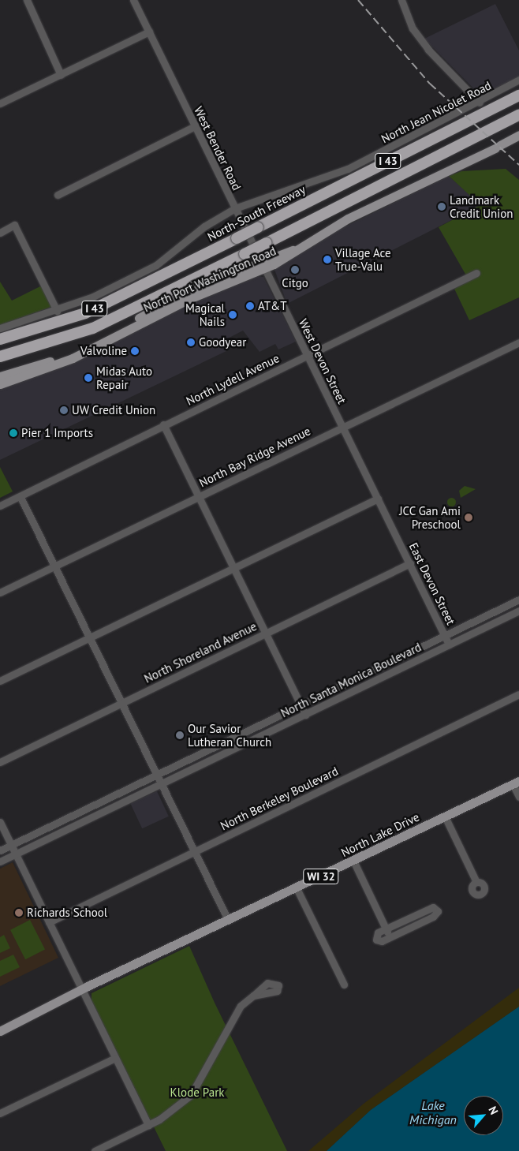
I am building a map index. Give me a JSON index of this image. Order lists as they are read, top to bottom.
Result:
{
  "streets": {
    "highway": ["I 43", "North-South Freeway"],
    "main road": ["North Port Washington Road", "North Lake Drive", "WI 32"],
    "street": [
      "North Jean Nicolet Road",
      "West Bender Road",
      "West Devon Street",
      "North Lydell Avenue",
      "North Bay Ridge Avenue",
      "East Devon Street",
      "North Shoreland Avenue",
      "North Santa Monica Boulevard",
      "North Berkeley Boulevard"
    ]
  },
  "crossings": [
    ["North Jean Nicolet Road", "West Bender Road"],
    ["West Bender Road", "North Port Washington Road"],
    ["West Bender Road", "West Devon Street"],
    ["West Devon Street", "North Lydell Avenue"],
    ["West Devon Street", "North Bay Ridge Avenue"],
    ["West Devon Street", "East Devon Street"],
    ["North Bay Ridge Avenue", "East Devon Street"],
    ["East Devon Street", "North Shoreland Avenue"],
    ["East Devon Street", "North Santa Monica Boulevard"]
  ],
  "water": ["Lake Michigan"],
  "parks": ["Klode Park"],
  "places": [
    "Landmark Credit Union",
    "Village Ace True-Valu",
    "Citgo",
    "AT&T",
    "Magical Nails",
    "Goodyear",
    "Valvoline",
    "Midas Auto Repair",
    "UW Credit Union",
    "Pier 1 Imports",
    "JCC Gan Ami Preschool",
    "Our Savior Lutheran Church",
    "Richards School"
  ],
  "north": "top right"
}
